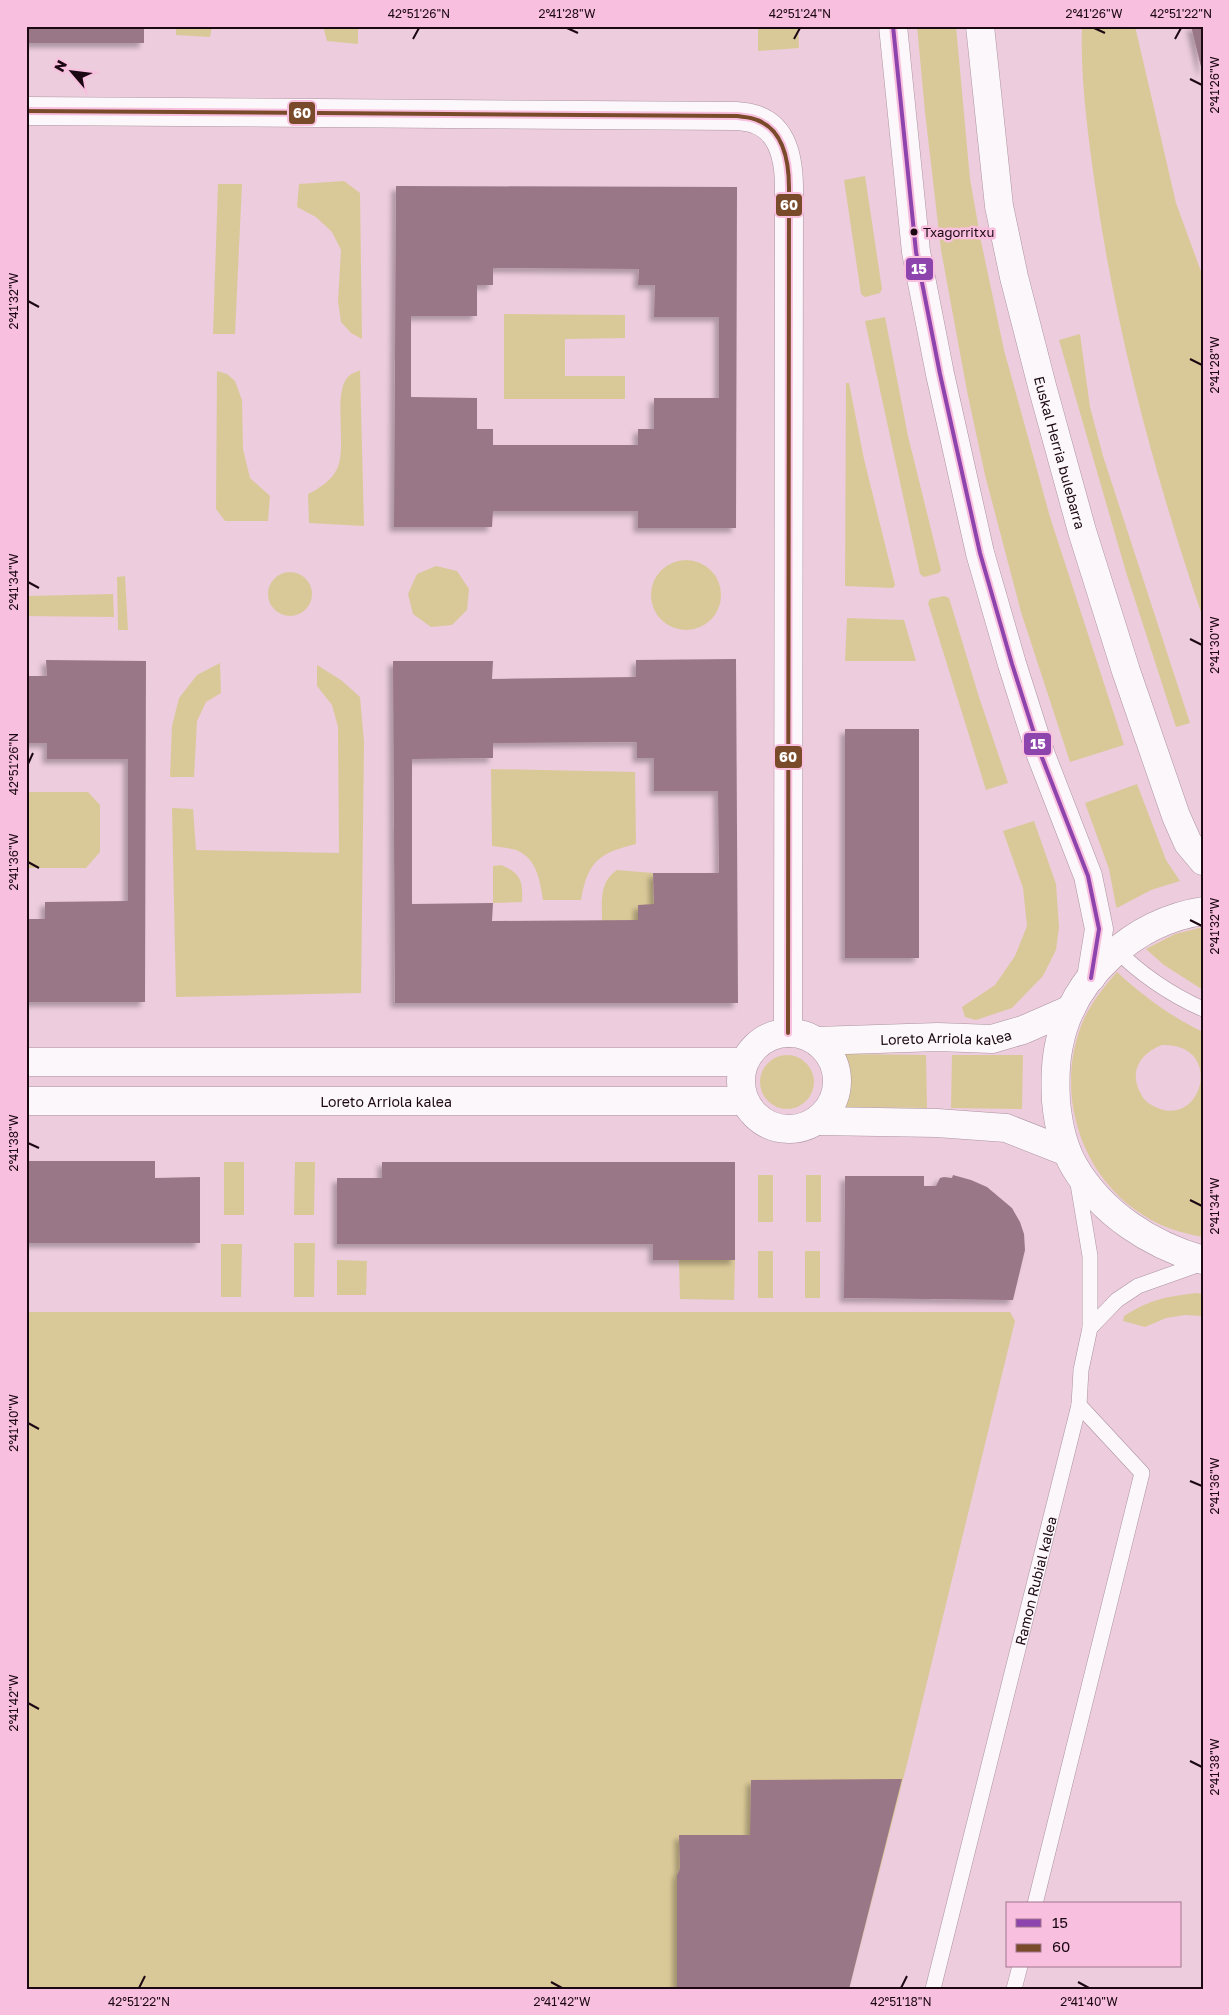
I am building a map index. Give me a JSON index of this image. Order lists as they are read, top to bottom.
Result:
{
  "streets": {
    "street": ["Euskal Herria bulebarra", "Loreto Arriola kalea"],
    "lane": ["Ramon Rubial kalea"]
  },
  "places": ["Txagorritxu"],
  "lines": ["transit line 15", "transit line 60"],
  "legend": ["15", "60"],
  "north": "top left",
  "coordinates": [
    "42°51'26\"N",
    "2°41'28\"W",
    "42°51'24\"N",
    "2°41'26\"W",
    "42°51'22\"N",
    "2°41'32\"W",
    "2°41'34\"W",
    "2°41'30\"W",
    "2°41'36\"W",
    "2°41'38\"W",
    "2°41'40\"W",
    "2°41'42\"W",
    "42°51'18\"N"
  ]
}
